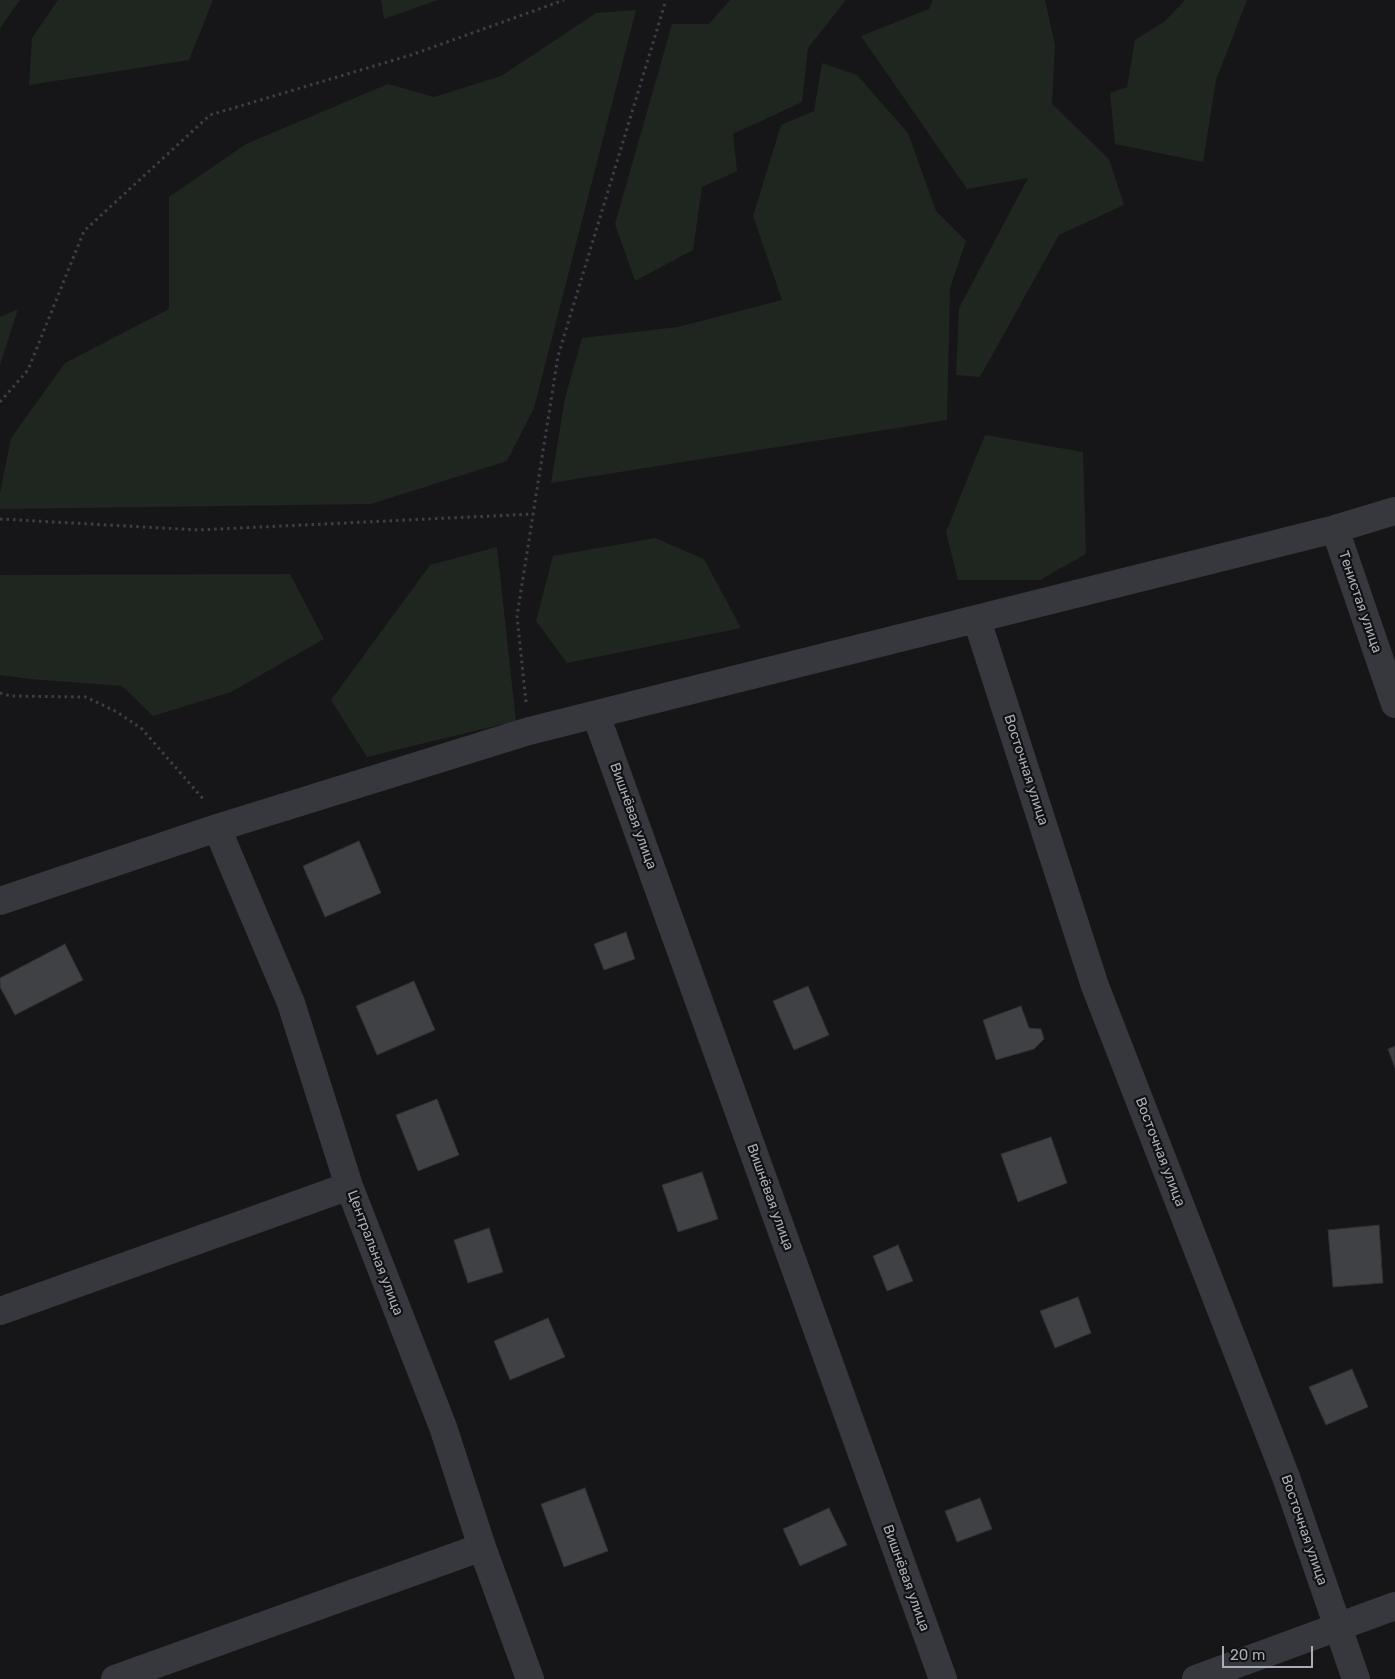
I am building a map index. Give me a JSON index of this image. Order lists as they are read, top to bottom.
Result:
{
  "streets": {
    "street": [
      "Тенистая улица",
      "Восточная улица",
      "Вишнёвая улица",
      "Центральная улица"
    ]
  },
  "scale_bar": "20 m"
}
